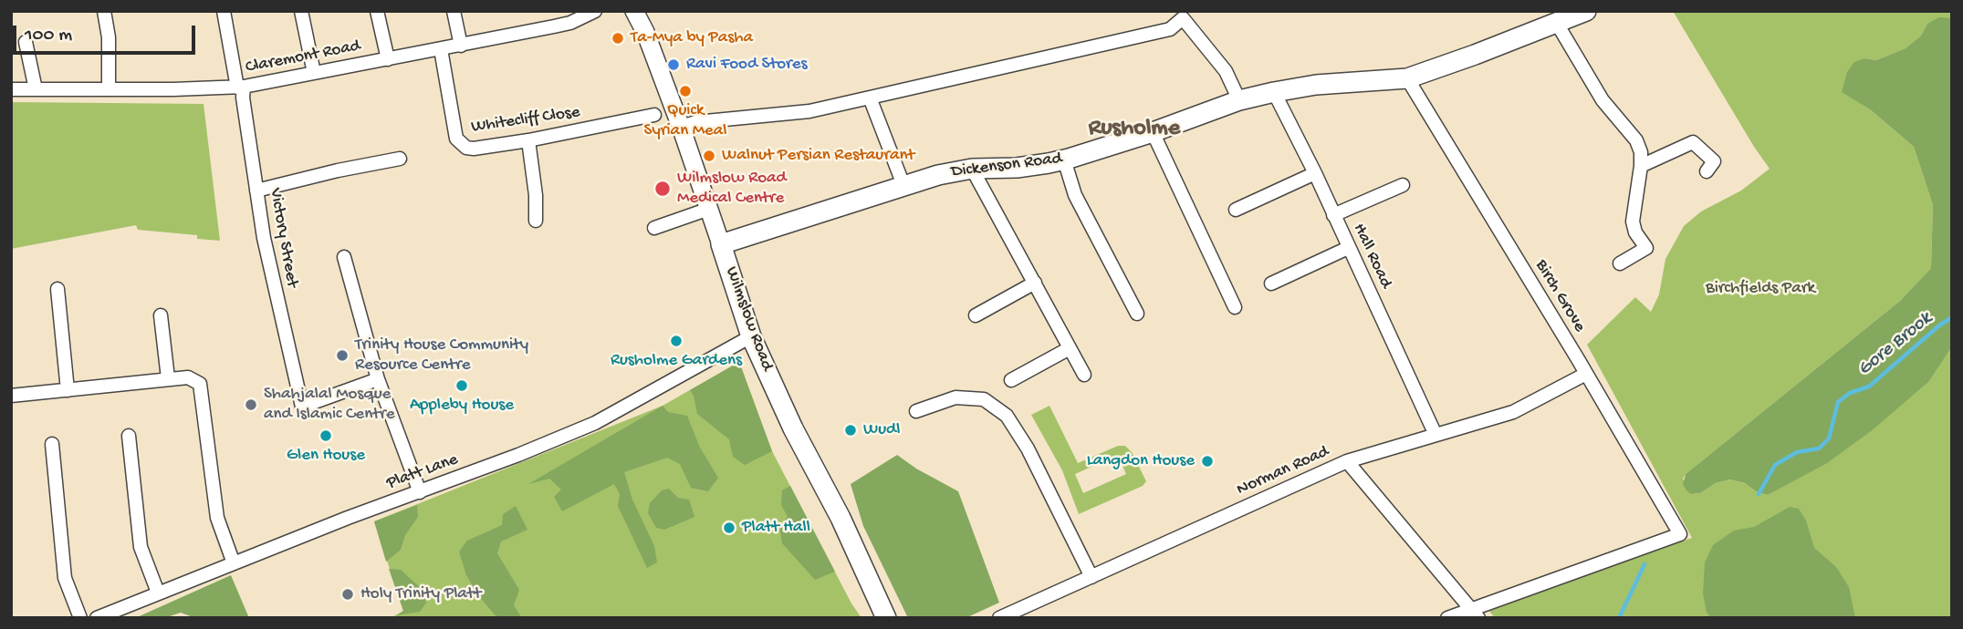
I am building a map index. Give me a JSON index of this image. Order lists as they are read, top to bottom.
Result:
{
  "streets": {
    "highway": ["Dickenson Road", "Wilmslow Road"],
    "street": [
      "Claremont Road",
      "Whitecliff Close",
      "Victory Street",
      "Hall Road",
      "Birch Grove",
      "Norman Road",
      "Platt Lane"
    ]
  },
  "crossings": [
    ["Claremont Road", "Whitecliff Close"],
    ["Claremont Road", "Victory Street"],
    ["Dickenson Road", "Hall Road"],
    ["Dickenson Road", "Birch Grove"],
    ["Dickenson Road", "Wilmslow Road"],
    ["Hall Road", "Norman Road"],
    ["Birch Grove", "Norman Road"],
    ["Wilmslow Road", "Platt Lane"]
  ],
  "districts": ["Rusholme"],
  "water": ["Gore Brook"],
  "parks": ["Birchfields Park"],
  "places": [
    "Ta-Mya by Pasha",
    "Ravi Food Stores",
    "Quick Syrian Meal",
    "Walnut Persian Restaurant",
    "Wilmslow Road Medical Centre",
    "Rusholme Gardens",
    "Trinity House Community Resource Centre",
    "Appleby House",
    "Shahjalal Mosque and Islamic Centre",
    "Wudl",
    "Glen House",
    "Langdon House",
    "Platt Hall",
    "Holy Trinity Platt"
  ],
  "scale_bar": "100 m"
}
